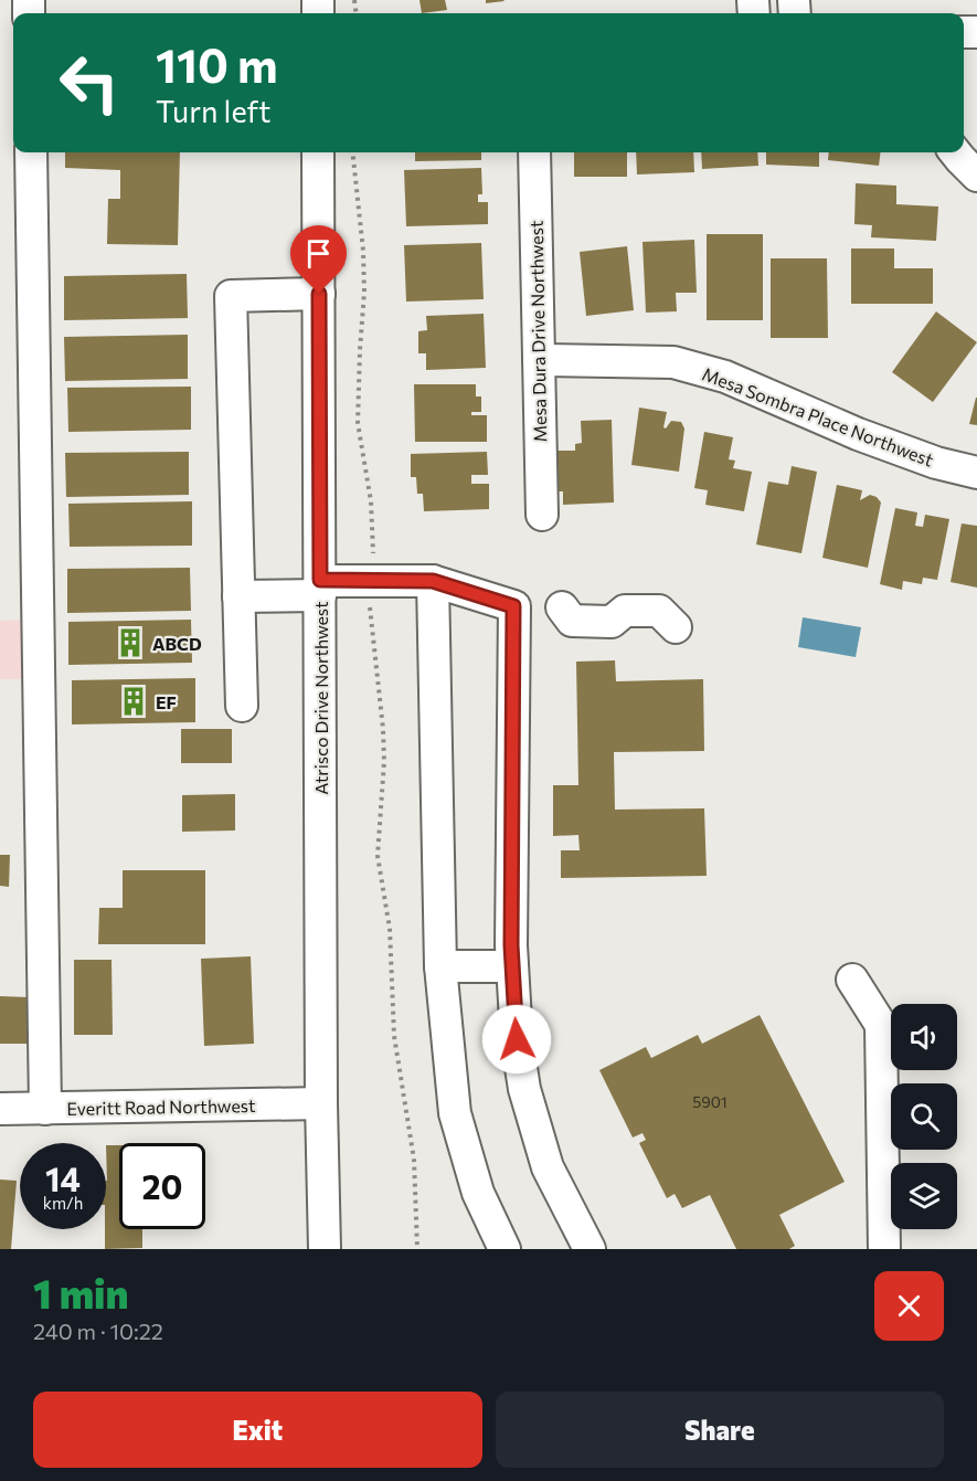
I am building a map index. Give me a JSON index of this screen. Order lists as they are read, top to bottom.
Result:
{
  "streets": {
    "street": [
      "Mesa Dura Drive Northwest",
      "Mesa Sombra Place Northwest",
      "Atrisco Drive Northwest",
      "Everitt Road Northwest"
    ]
  },
  "crossings": [
    ["Mesa Dura Drive Northwest", "Mesa Sombra Place Northwest"],
    ["Atrisco Drive Northwest", "Everitt Road Northwest"]
  ],
  "places": {
    "building": ["ABCD", "EF"]
  },
  "house_numbers": ["5901"],
  "page": {
    "turn": ["110 m", "Turn left"],
    "speed": "14 km/h",
    "limit": "20",
    "heading": ["1 min", "240 m · 10:22"],
    "buttons": ["Exit", "Share"]
  }
}
